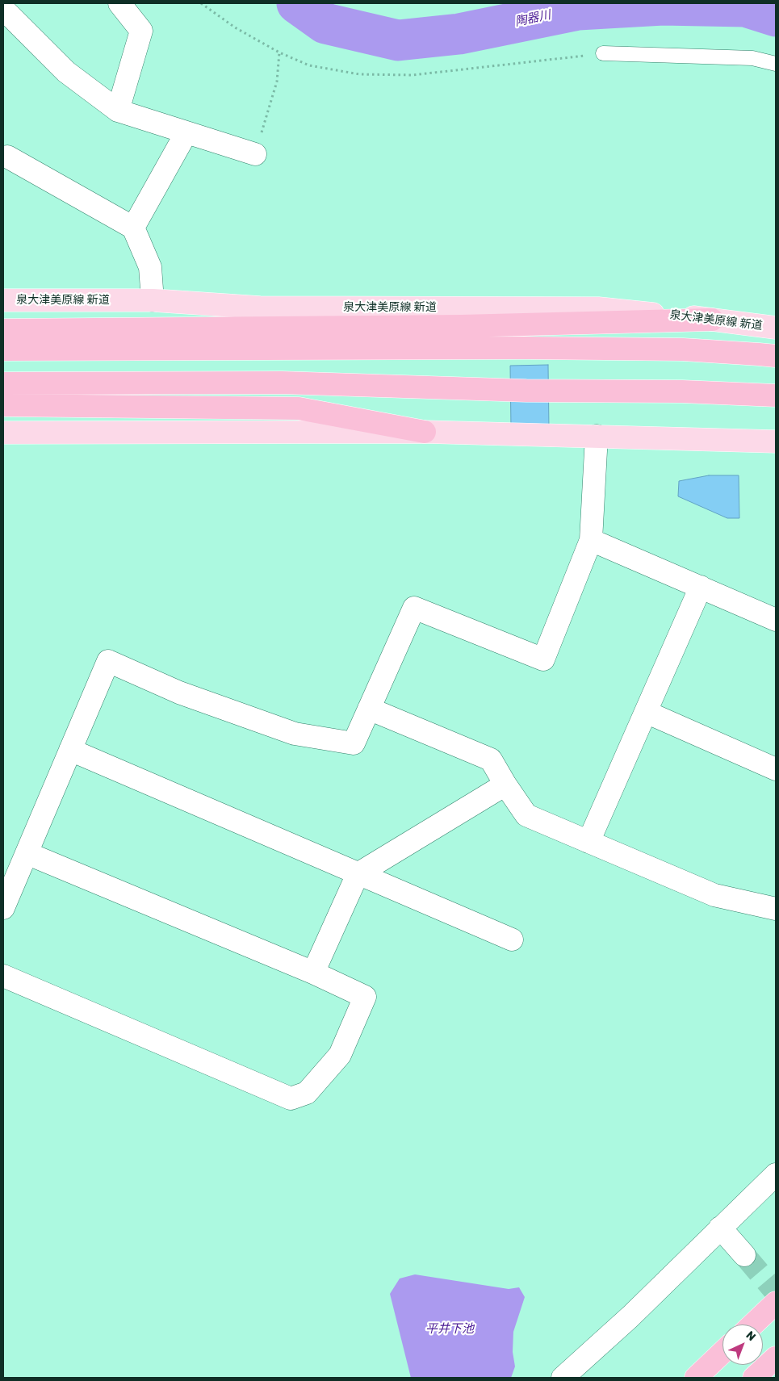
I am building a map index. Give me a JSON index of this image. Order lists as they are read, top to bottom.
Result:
{
  "streets": {
    "main road": ["泉大津美原線 新道"]
  },
  "water": ["陶器川", "平井下池"],
  "north": "top right"
}
